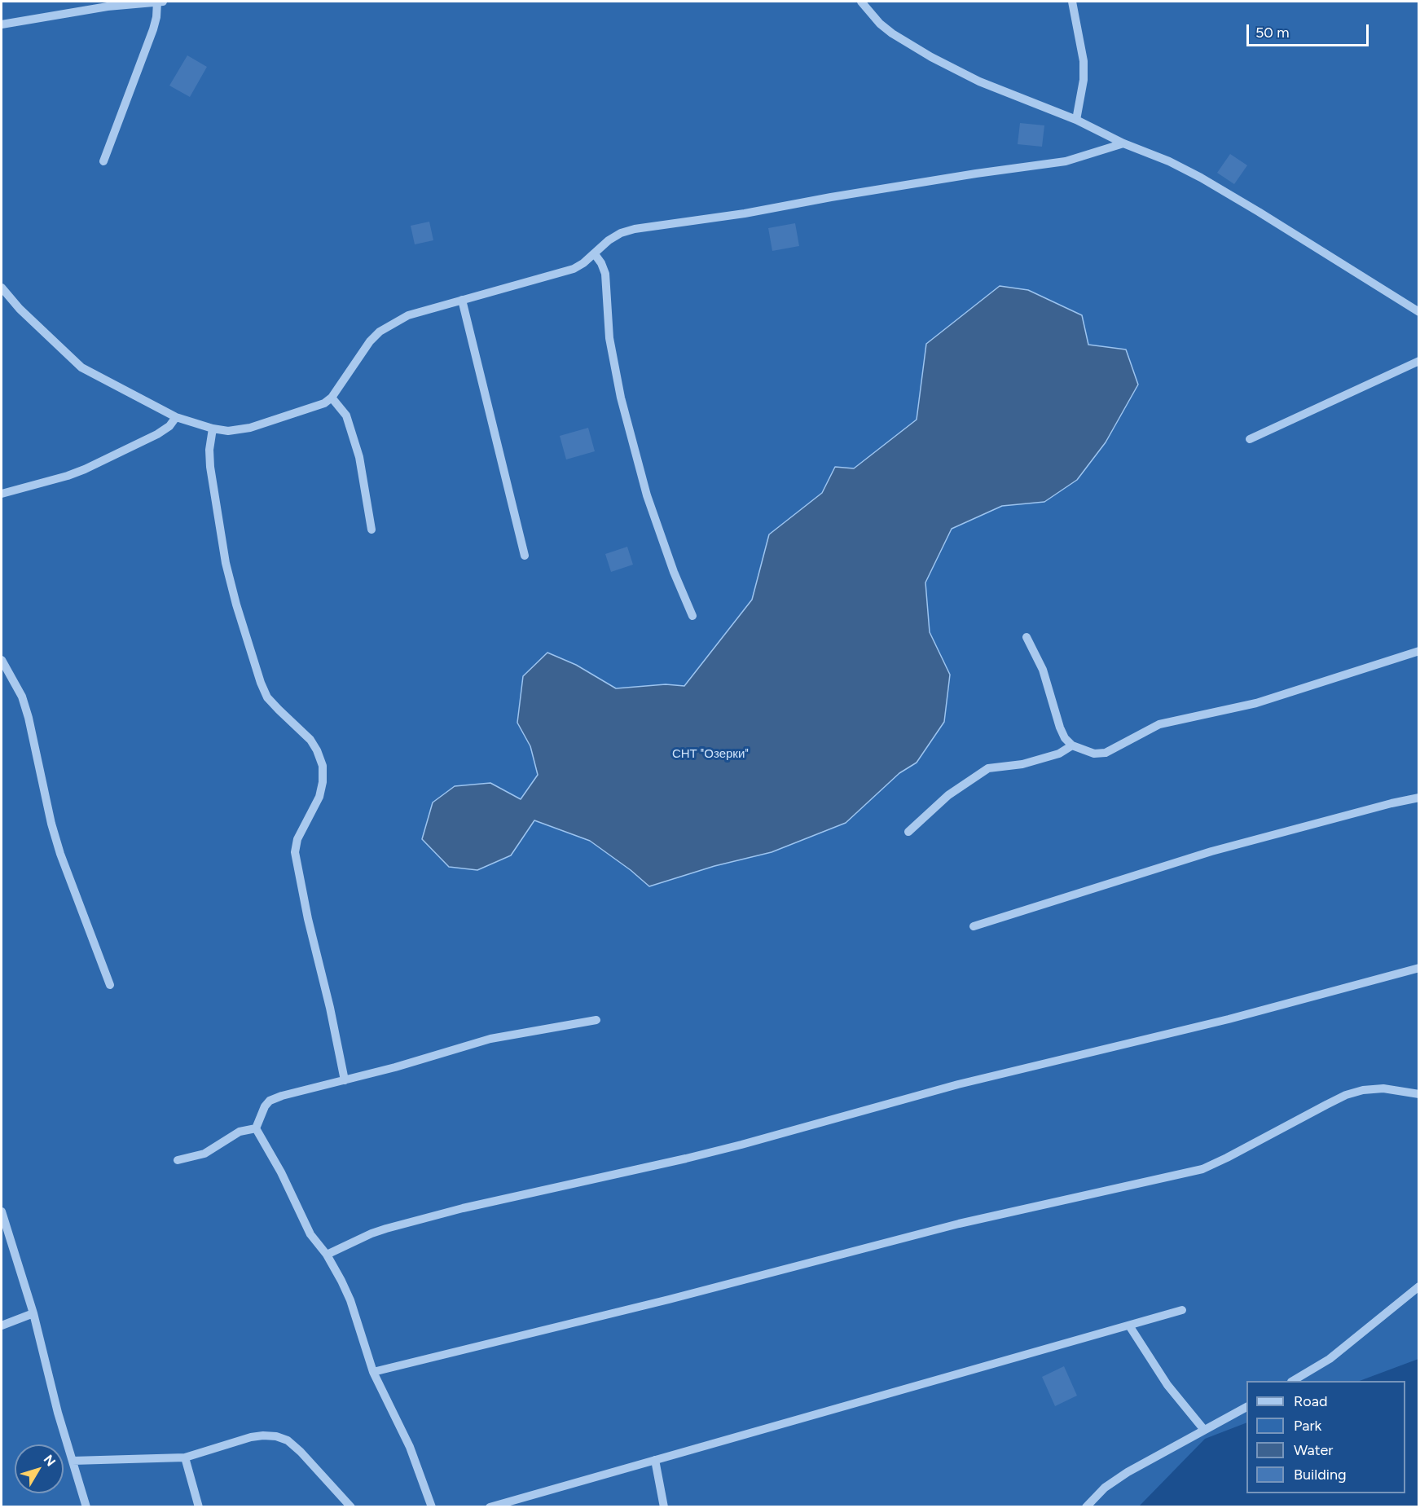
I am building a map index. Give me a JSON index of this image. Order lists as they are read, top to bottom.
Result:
{
  "parks": ["СНТ \"Озерки\""],
  "legend": [
    "Road",
    "Park",
    "Water",
    "Building"
  ],
  "scale_bar": "50 m",
  "north": "top right"
}
